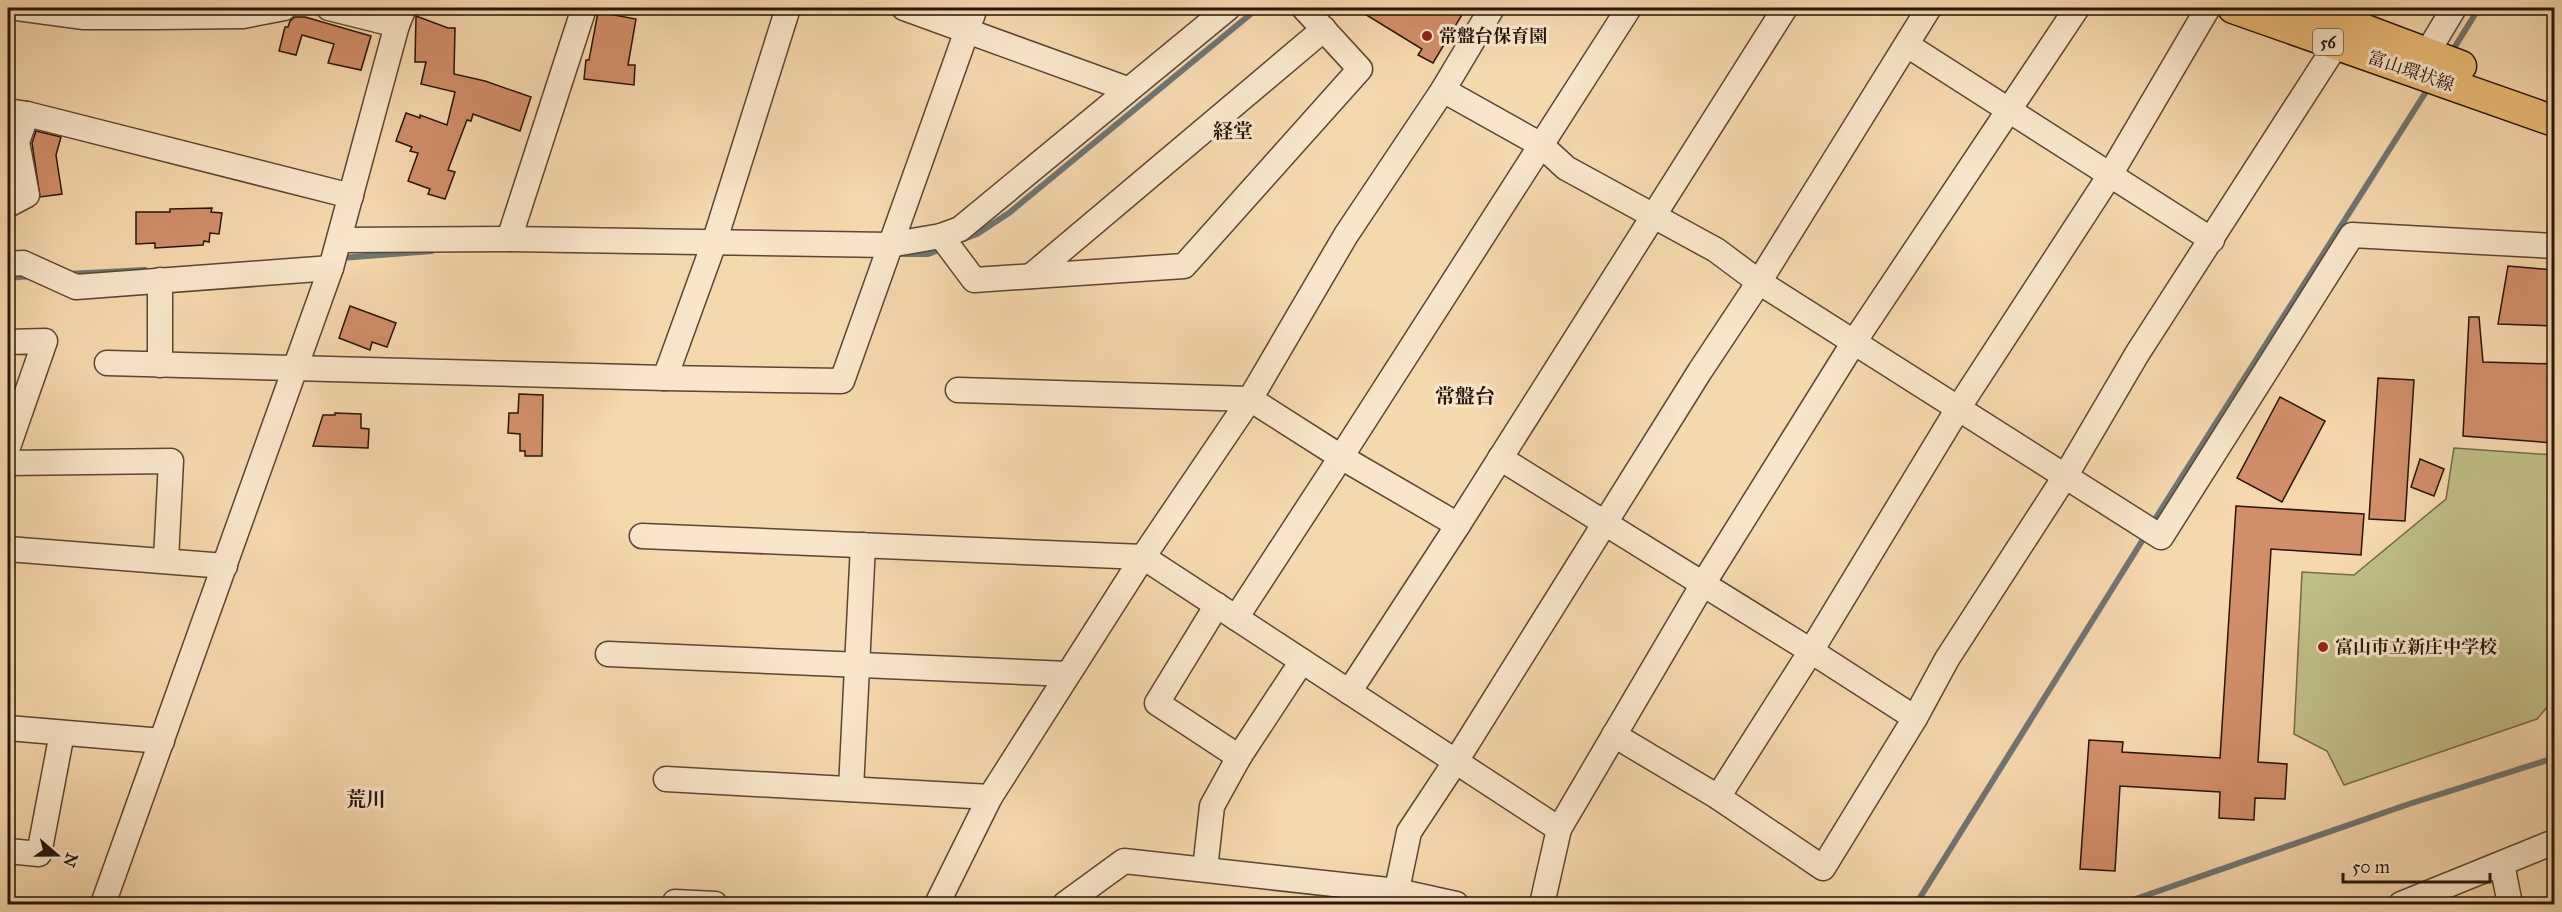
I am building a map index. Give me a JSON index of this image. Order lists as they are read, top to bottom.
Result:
{
  "streets": {
    "main road": ["56", "富山環状線"]
  },
  "districts": ["経堂", "常盤台", "荒川"],
  "places": ["常盤台保育園", "富山市立新庄中学校"],
  "scale_bar": "50 m",
  "north": "right"
}
